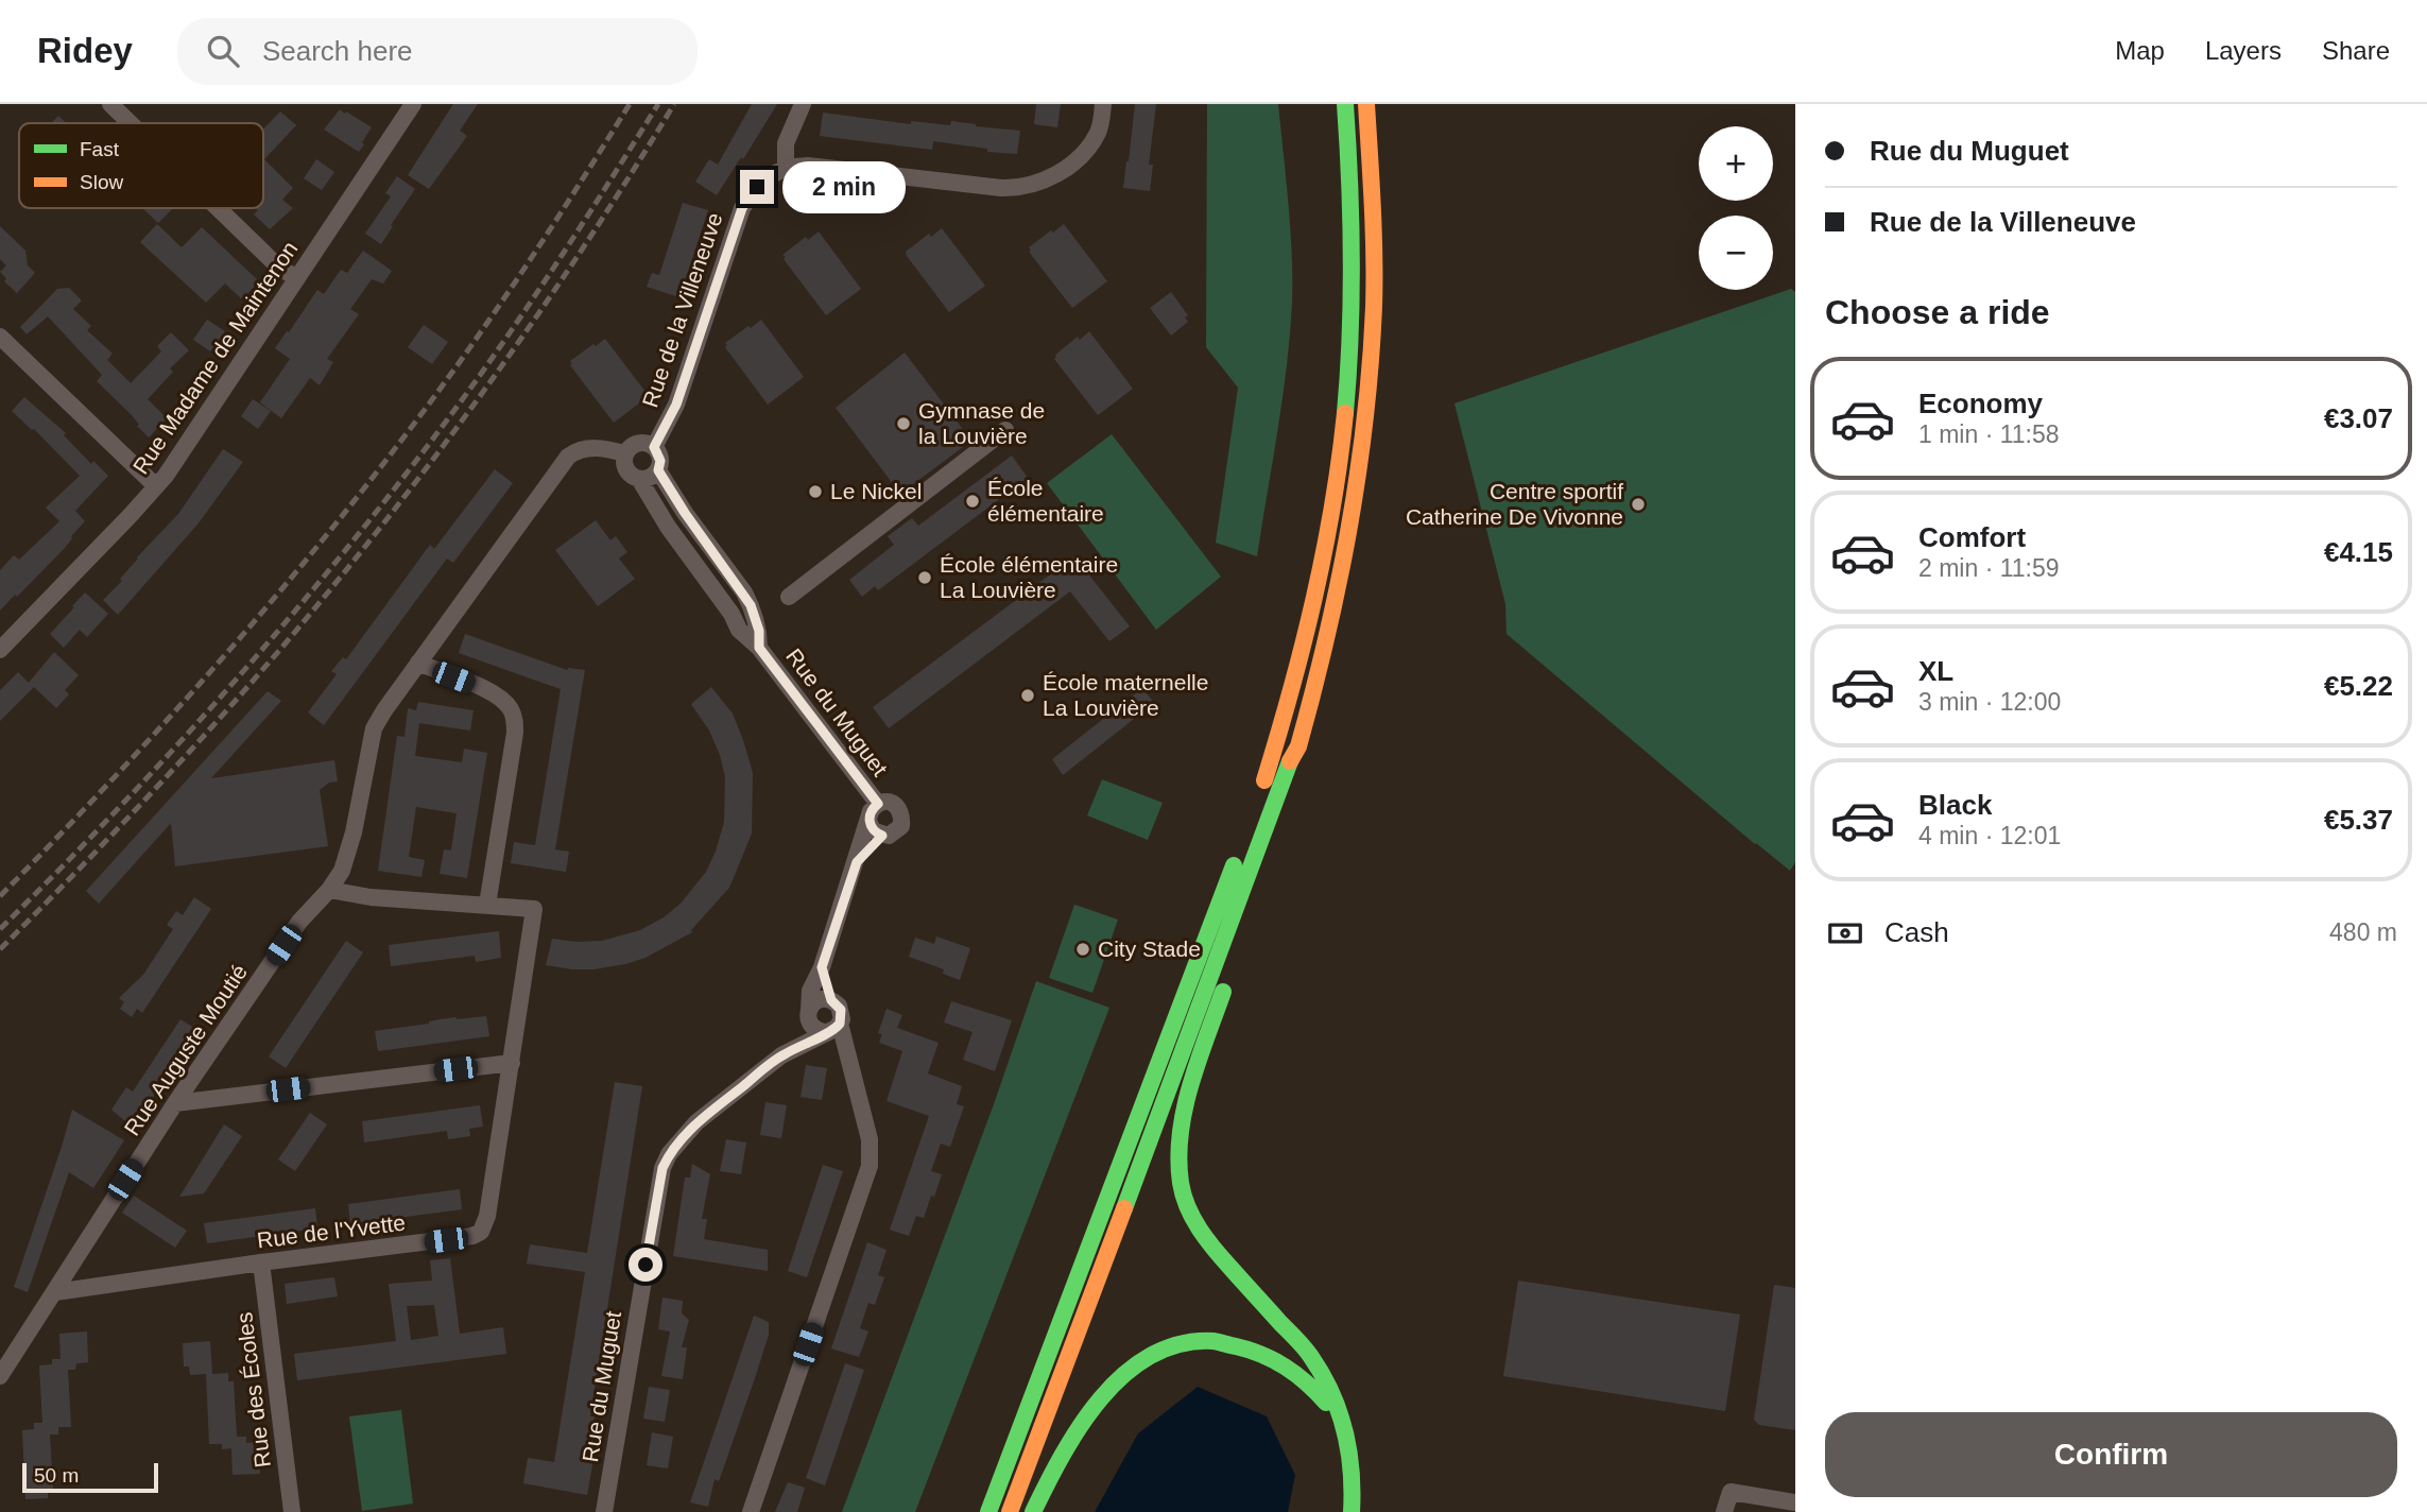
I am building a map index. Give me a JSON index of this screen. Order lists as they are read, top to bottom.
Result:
{
  "streets": {
    "street": [
      "Rue de la Villeneuve",
      "Rue Madame de Maintenon",
      "Rue du Muguet",
      "Rue Auguste Moutié",
      "Rue de l'Yvette",
      "Rue des Écoles"
    ]
  },
  "crossings": [
    ["Rue de la Villeneuve", "Rue du Muguet"],
    ["Rue de la Villeneuve", "Rue Auguste Moutié"],
    ["Rue du Muguet", "Rue Auguste Moutié"],
    ["Rue Auguste Moutié", "Rue de l'Yvette"],
    ["Rue de l'Yvette", "Rue des Écoles"]
  ],
  "places": [
    "Gymnase de la Louvière",
    "Le Nickel",
    "École élémentaire",
    "Centre sportif Catherine De Vivonne",
    "École élémentaire La Louvière",
    "École maternelle La Louvière",
    "City Stade"
  ],
  "legend": ["Fast", "Slow"],
  "scale_bar": "50 m",
  "page": {
    "header": "Ridey",
    "search": "Search here",
    "nav": ["Map", "Layers", "Share"],
    "banner": ["Rue du Muguet", "Rue de la Villeneuve"],
    "map_buttons": ["+", "−"],
    "bubble": "2 min",
    "heading": "Choose a ride",
    "list": [
      {
        "name": "Economy",
        "note": "1 min · 11:58",
        "value": "€3.07"
      },
      {
        "name": "Comfort",
        "note": "2 min · 11:59",
        "value": "€4.15"
      },
      {
        "name": "XL",
        "note": "3 min · 12:00",
        "value": "€5.22"
      },
      {
        "name": "Black",
        "note": "4 min · 12:01",
        "value": "€5.37"
      }
    ],
    "pay": ["Cash", "480 m"],
    "buttons": "Confirm",
    "scale": "50 m"
  }
}
